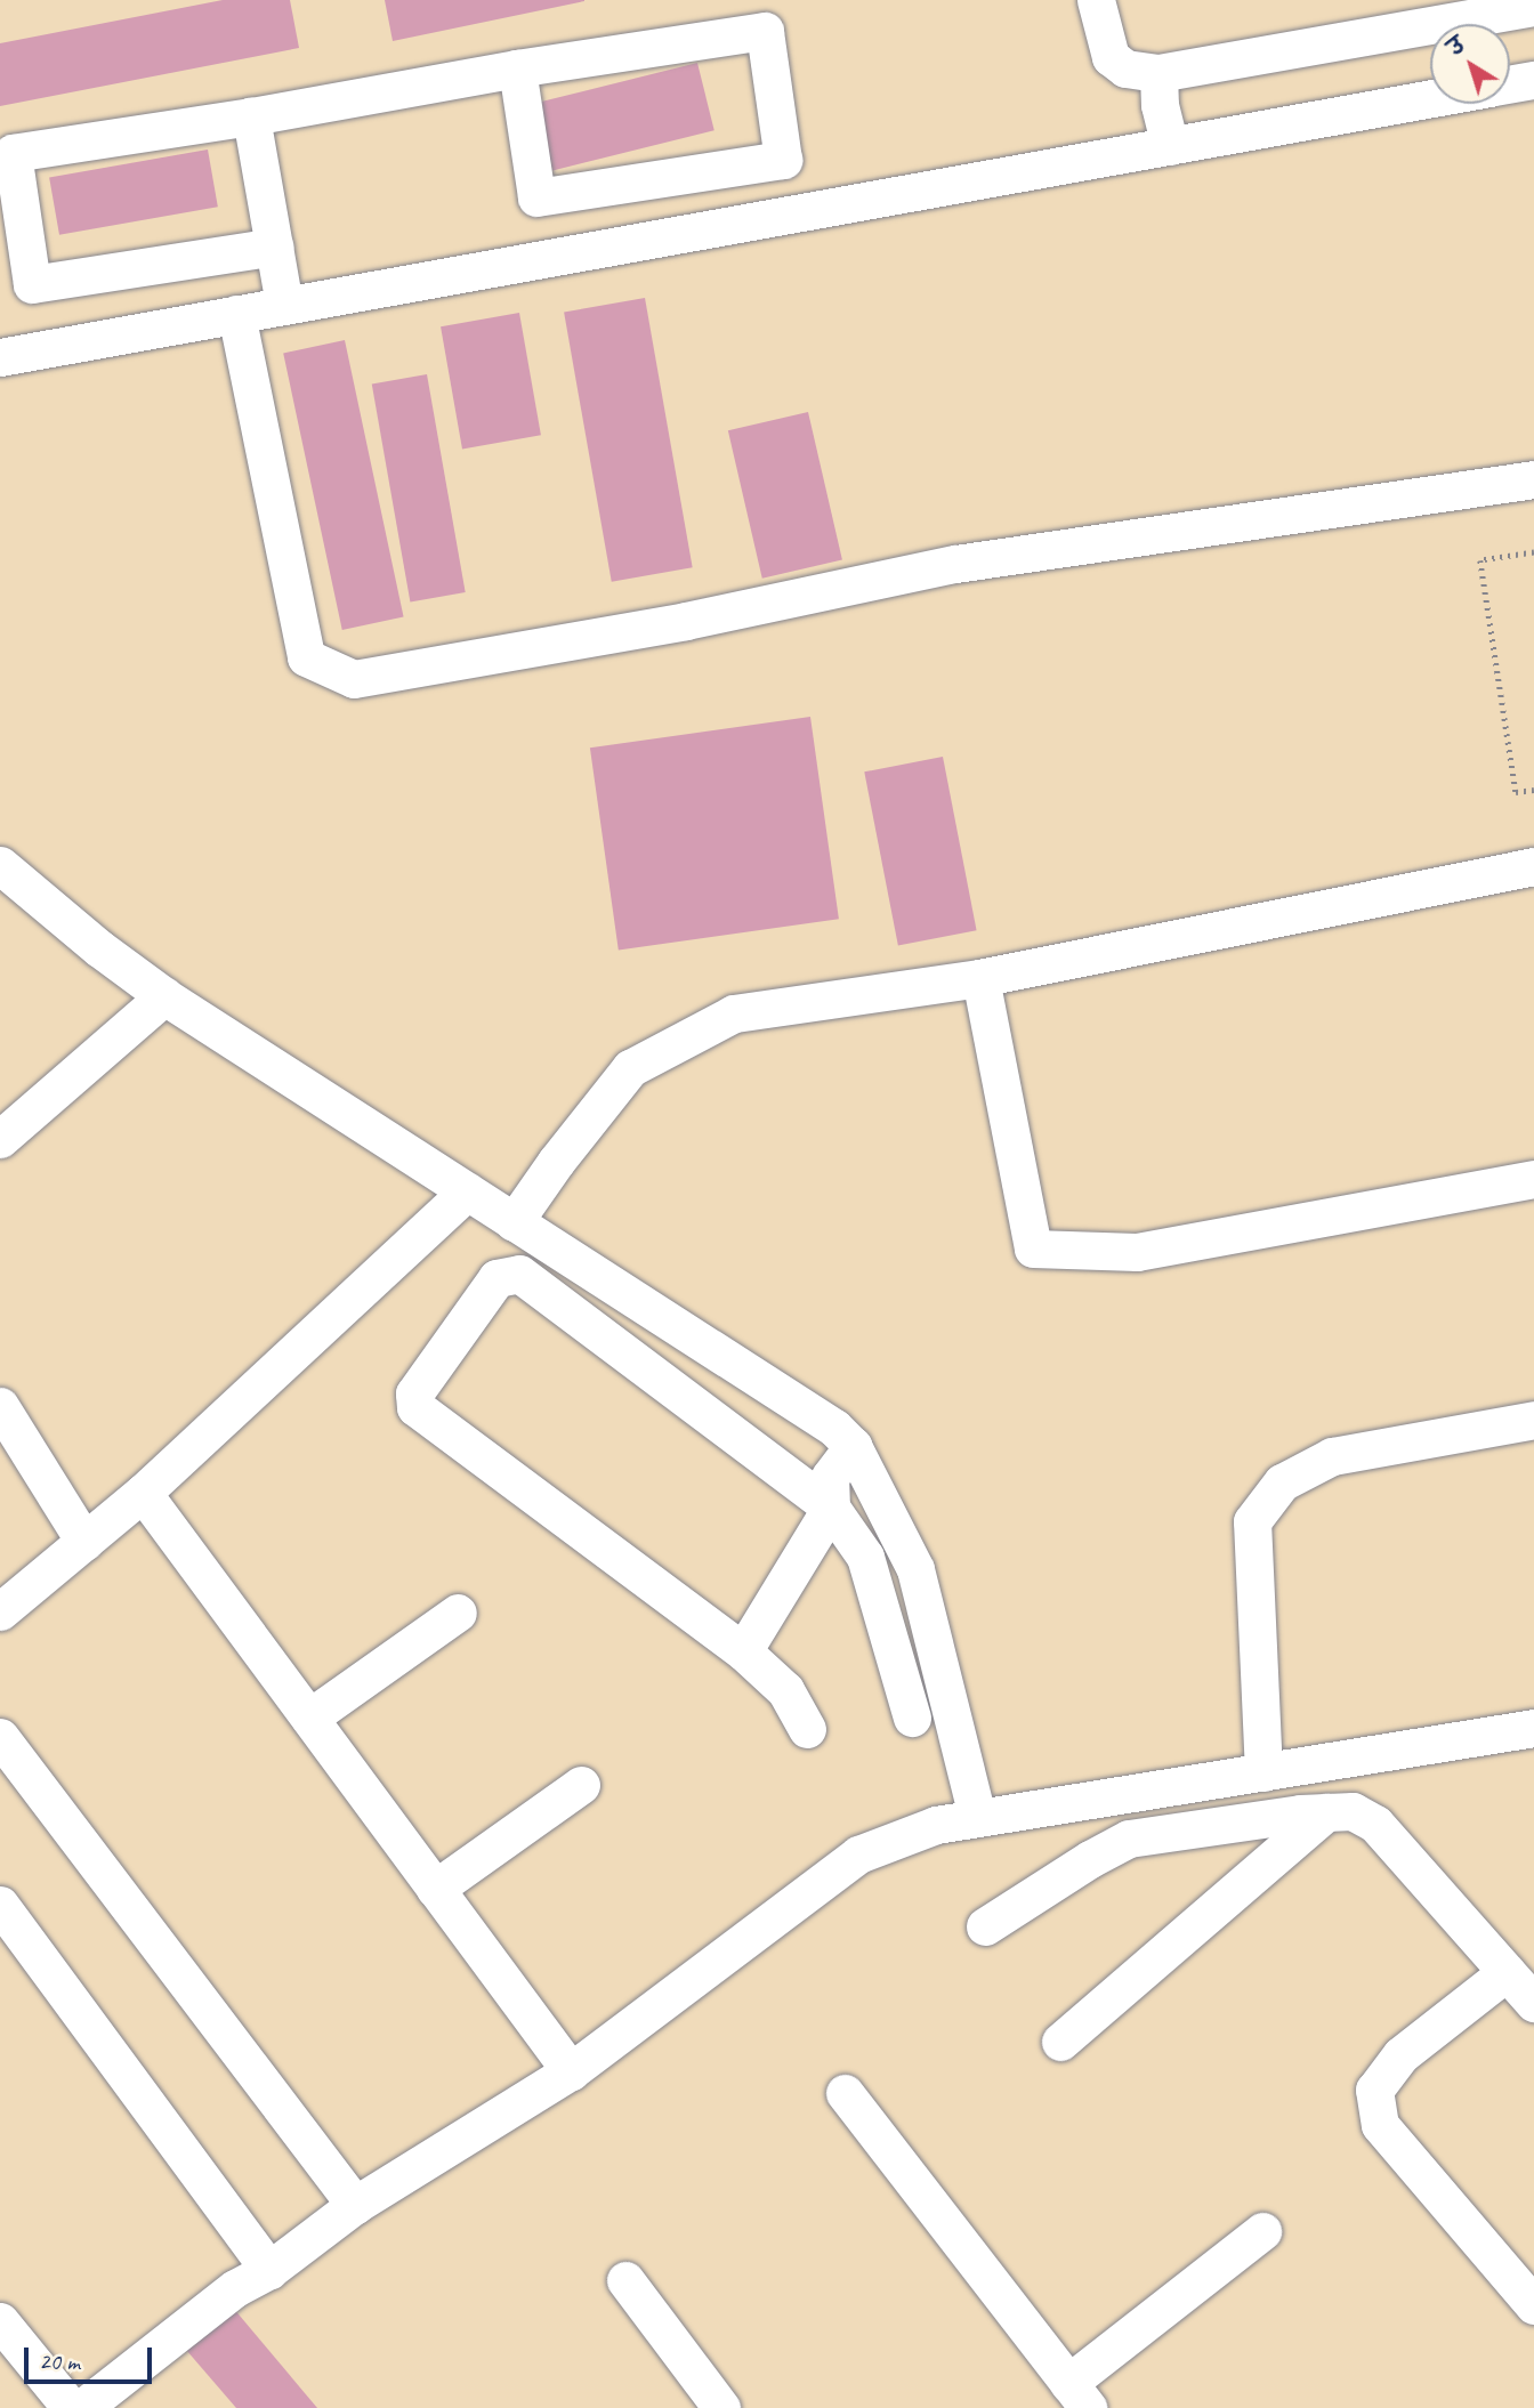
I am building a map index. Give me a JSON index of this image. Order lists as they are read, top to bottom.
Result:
{
  "scale_bar": "20 m",
  "north": "top left"
}
